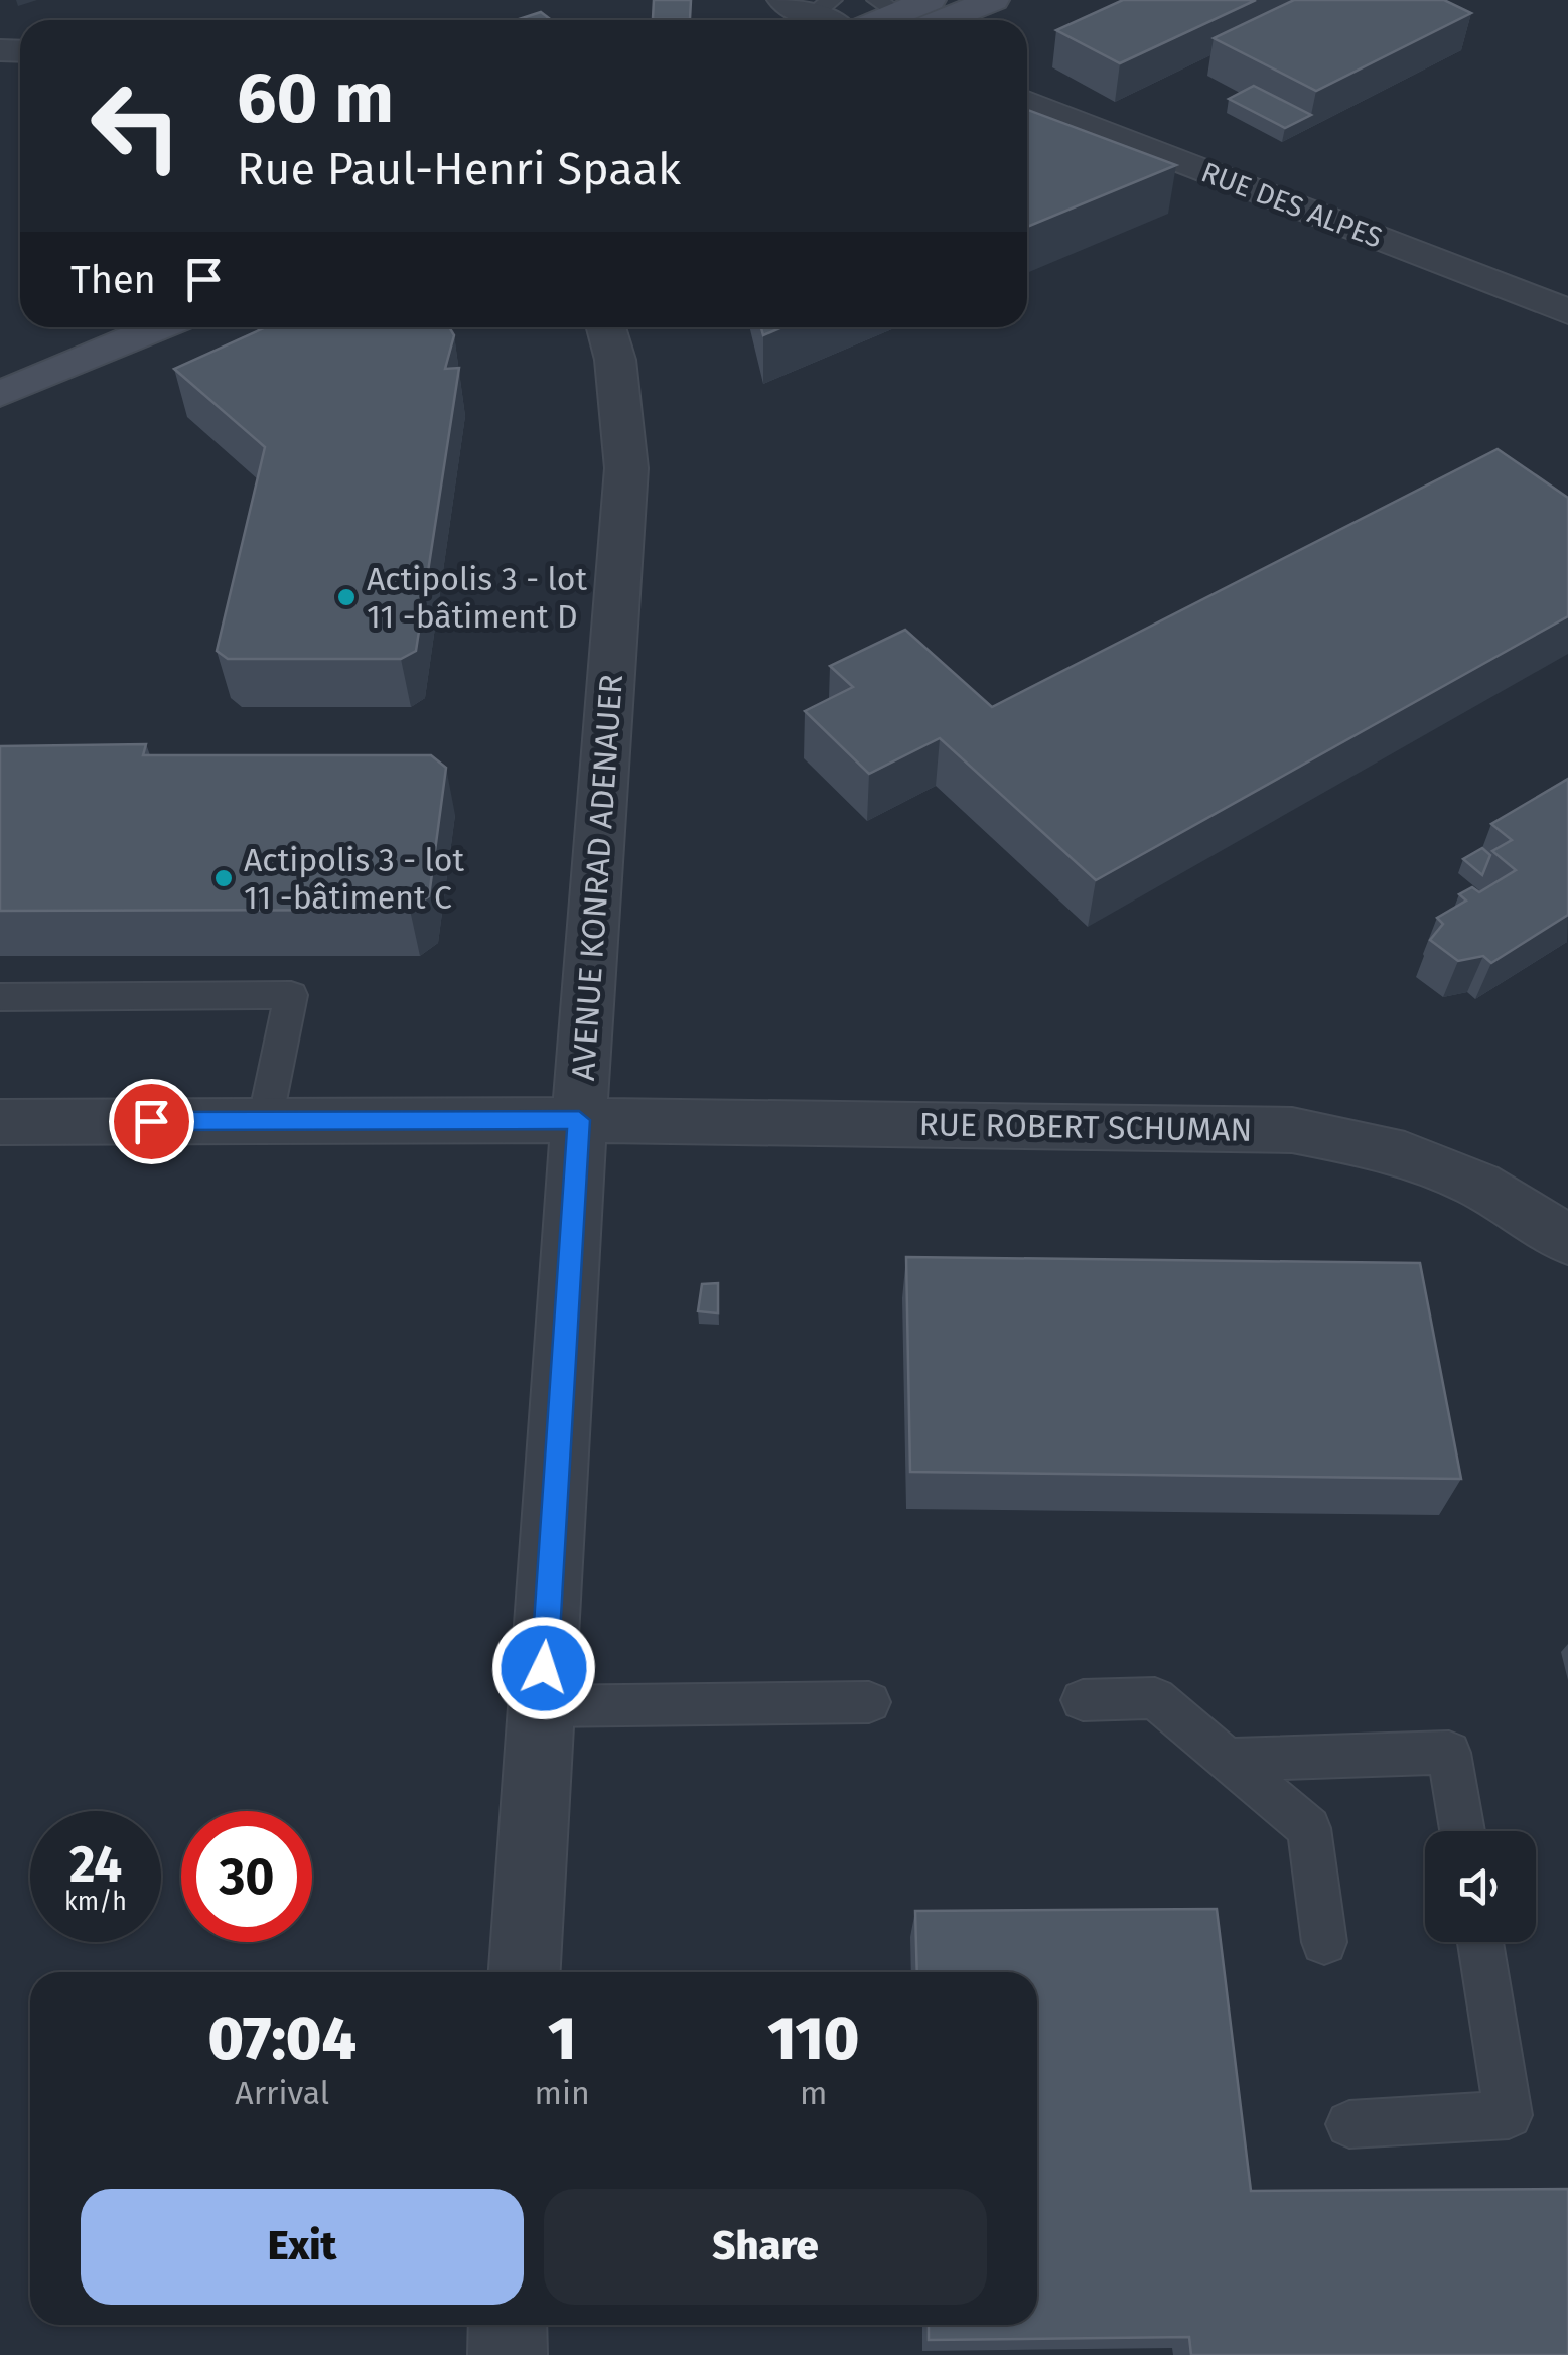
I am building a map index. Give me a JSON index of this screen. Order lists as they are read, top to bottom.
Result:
{
  "streets": {
    "street": ["RUE DES ALPES", "AVENUE KONRAD ADENAUER", "RUE ROBERT SCHUMAN"]
  },
  "crossings": [
    ["AVENUE KONRAD ADENAUER", "RUE ROBERT SCHUMAN"]
  ],
  "places": ["Actipolis 3 - lot 11 -bâtiment D", "Actipolis 3 - lot 11 -bâtiment C"],
  "page": {
    "turn": ["60 m", "Rue Paul-Henri Spaak"],
    "then": "Then",
    "speed": "24 km/h",
    "limit": "30",
    "eta": [
      "07:04",
      "Arrival",
      "1",
      "min",
      "110",
      "m"
    ],
    "buttons": ["Exit", "Share"]
  }
}
